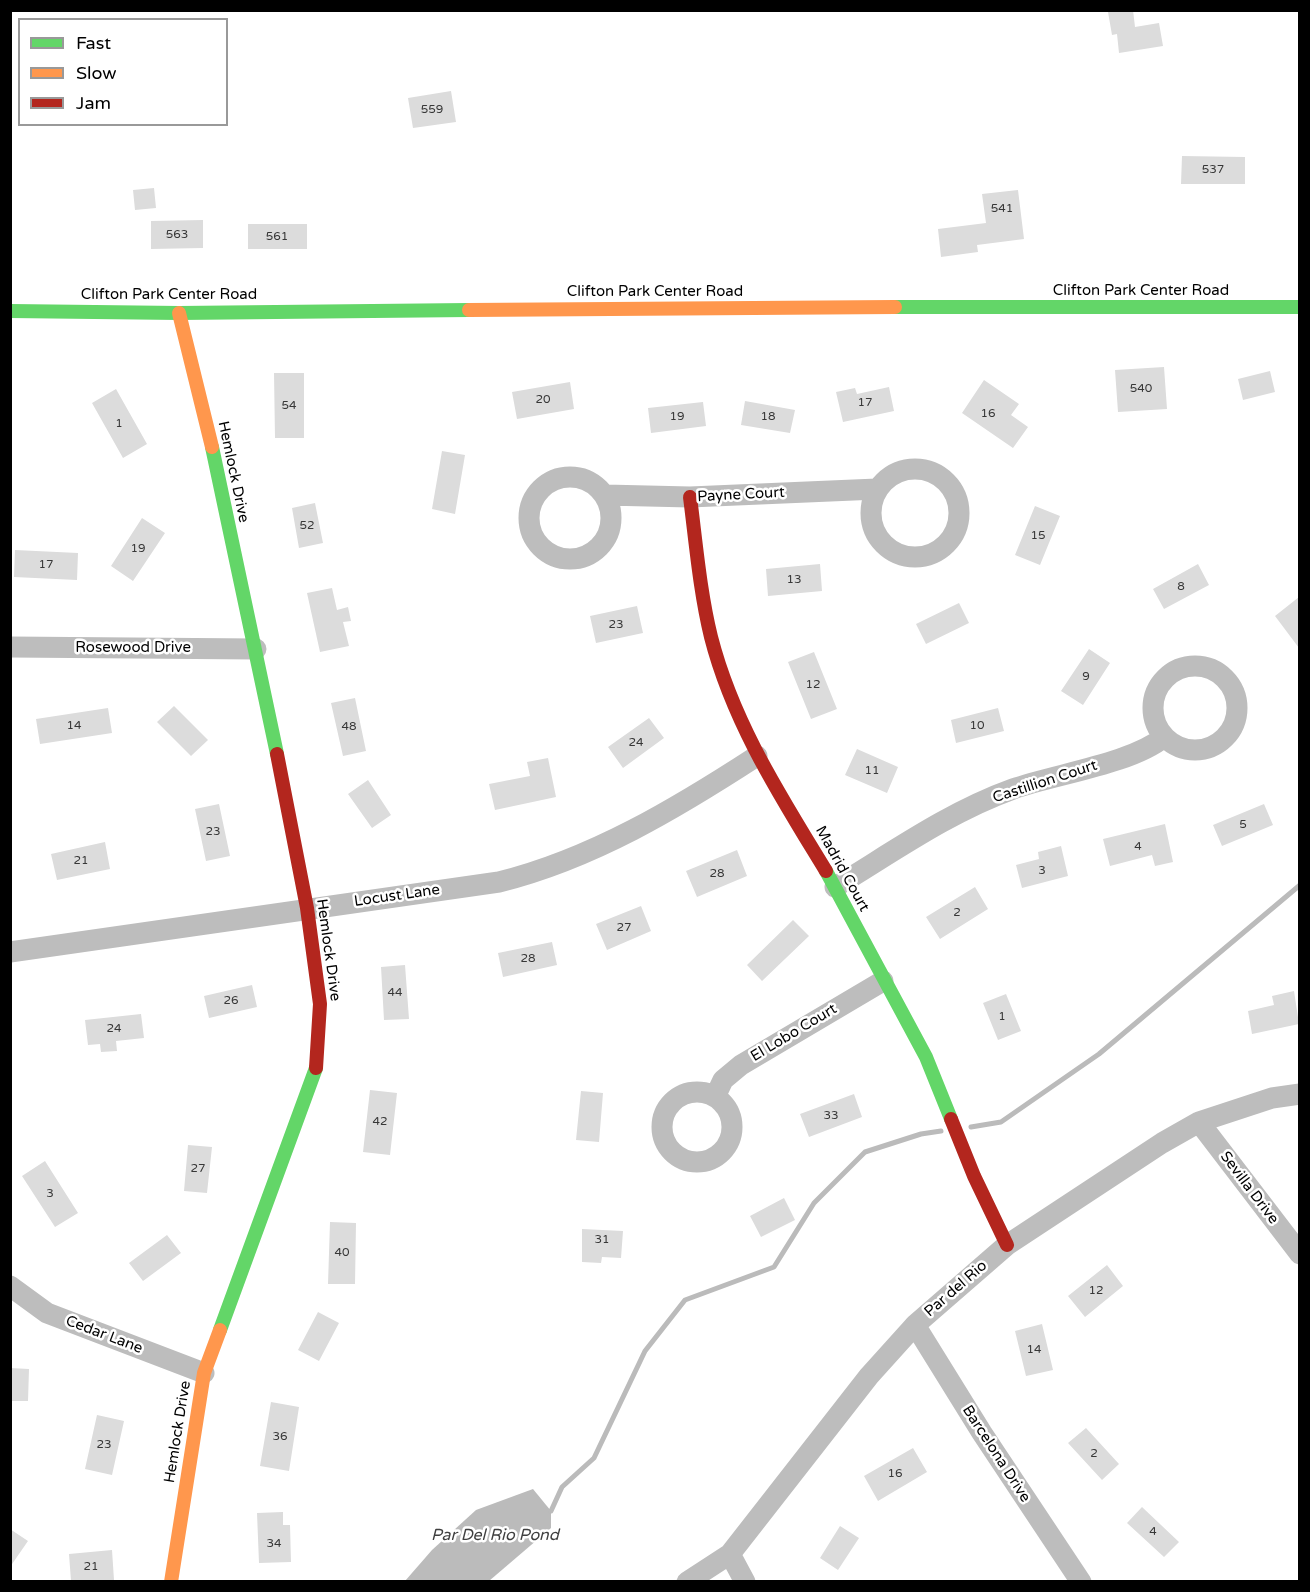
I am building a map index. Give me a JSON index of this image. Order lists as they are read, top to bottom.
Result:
{
  "streets": {
    "street": [
      "Clifton Park Center Road",
      "Hemlock Drive",
      "Payne Court",
      "Rosewood Drive",
      "Castillion Court",
      "Madrid Court",
      "Locust Lane",
      "El Lobo Court",
      "Sevilla Drive",
      "Par del Rio",
      "Cedar Lane",
      "Barcelona Drive"
    ]
  },
  "crossings": [
    ["Clifton Park Center Road", "Hemlock Drive"],
    ["Hemlock Drive", "Rosewood Drive"],
    ["Hemlock Drive", "Locust Lane"],
    ["Hemlock Drive", "Cedar Lane"],
    ["Payne Court", "Madrid Court"],
    ["Castillion Court", "Madrid Court"],
    ["Madrid Court", "Locust Lane"],
    ["Madrid Court", "El Lobo Court"],
    ["Madrid Court", "Par del Rio"],
    ["Sevilla Drive", "Par del Rio"],
    ["Par del Rio", "Barcelona Drive"]
  ],
  "water": ["Par Del Rio Pond"],
  "house_numbers": [
    "559",
    "537",
    "541",
    "563",
    "561",
    "540",
    "20",
    "17",
    "54",
    "16",
    "19",
    "18",
    "1",
    "52",
    "15",
    "19",
    "17",
    "13",
    "8",
    "23",
    "9",
    "12",
    "14",
    "10",
    "48",
    "24",
    "11",
    "5",
    "23",
    "4",
    "21",
    "3",
    "28",
    "2",
    "27",
    "28",
    "44",
    "26",
    "1",
    "24",
    "33",
    "42",
    "27",
    "3",
    "31",
    "40",
    "12",
    "14",
    "36",
    "23",
    "2",
    "16",
    "4",
    "34",
    "21"
  ],
  "legend": ["Fast", "Slow", "Jam"]
}
